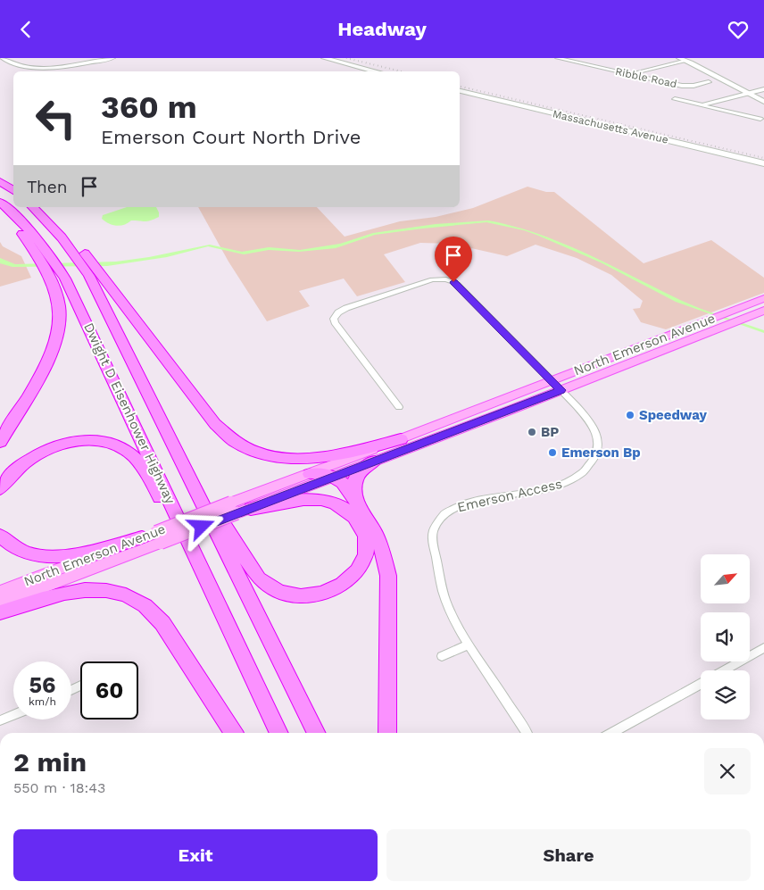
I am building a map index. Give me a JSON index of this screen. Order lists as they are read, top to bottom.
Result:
{
  "streets": {
    "highway": ["Dwight D Eisenhower Highway"],
    "main road": ["Massachusetts Avenue", "North Emerson Avenue"],
    "street": ["Ribble Road", "Emerson Access"]
  },
  "crossings": [
    ["North Emerson Avenue", "Emerson Access"]
  ],
  "places": ["Speedway", "BP", "Emerson Bp"],
  "north": "top right",
  "page": {
    "header": "Headway",
    "turn": ["360 m", "Emerson Court North Drive"],
    "then": "Then",
    "speed": "56 km/h",
    "limit": "60",
    "heading": ["2 min", "550 m · 18:43"],
    "buttons": ["Exit", "Share"]
  }
}
